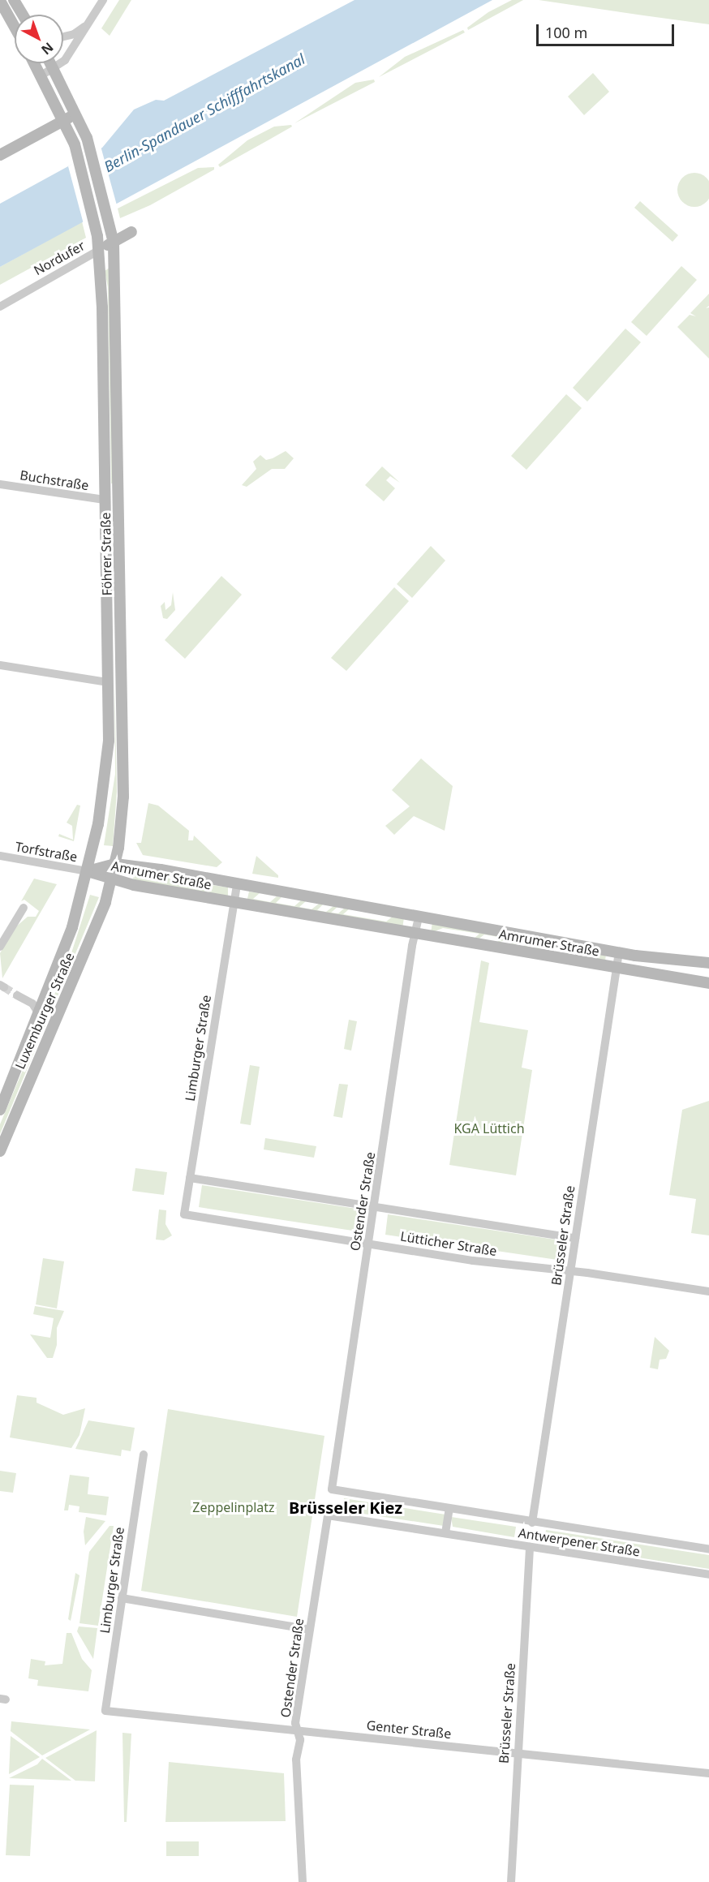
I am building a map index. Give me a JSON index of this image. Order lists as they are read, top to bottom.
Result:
{
  "streets": {
    "main road": [
      "Nordufer",
      "Föhrer Straße",
      "Amrumer Straße",
      "Luxemburger Straße"
    ],
    "street": [
      "Buchstraße",
      "Torfstraße",
      "Limburger Straße",
      "Ostender Straße",
      "Brüsseler Straße",
      "Lütticher Straße",
      "Antwerpener Straße",
      "Genter Straße"
    ]
  },
  "crossings": [
    ["Nordufer", "Föhrer Straße"],
    ["Buchstraße", "Föhrer Straße"],
    ["Föhrer Straße", "Torfstraße"],
    ["Föhrer Straße", "Amrumer Straße"],
    ["Föhrer Straße", "Luxemburger Straße"],
    ["Torfstraße", "Amrumer Straße"],
    ["Torfstraße", "Luxemburger Straße"],
    ["Amrumer Straße", "Luxemburger Straße"],
    ["Amrumer Straße", "Limburger Straße"],
    ["Amrumer Straße", "Ostender Straße"],
    ["Amrumer Straße", "Brüsseler Straße"],
    ["Limburger Straße", "Lütticher Straße"],
    ["Limburger Straße", "Genter Straße"],
    ["Ostender Straße", "Lütticher Straße"],
    ["Ostender Straße", "Antwerpener Straße"],
    ["Ostender Straße", "Genter Straße"],
    ["Brüsseler Straße", "Lütticher Straße"],
    ["Brüsseler Straße", "Antwerpener Straße"],
    ["Brüsseler Straße", "Genter Straße"]
  ],
  "districts": ["Brüsseler Kiez"],
  "water": ["Berlin-Spandauer Schifffahrtskanal"],
  "parks": ["KGA Lüttich", "Zeppelinplatz"],
  "scale_bar": "100 m",
  "north": "bottom right"
}
